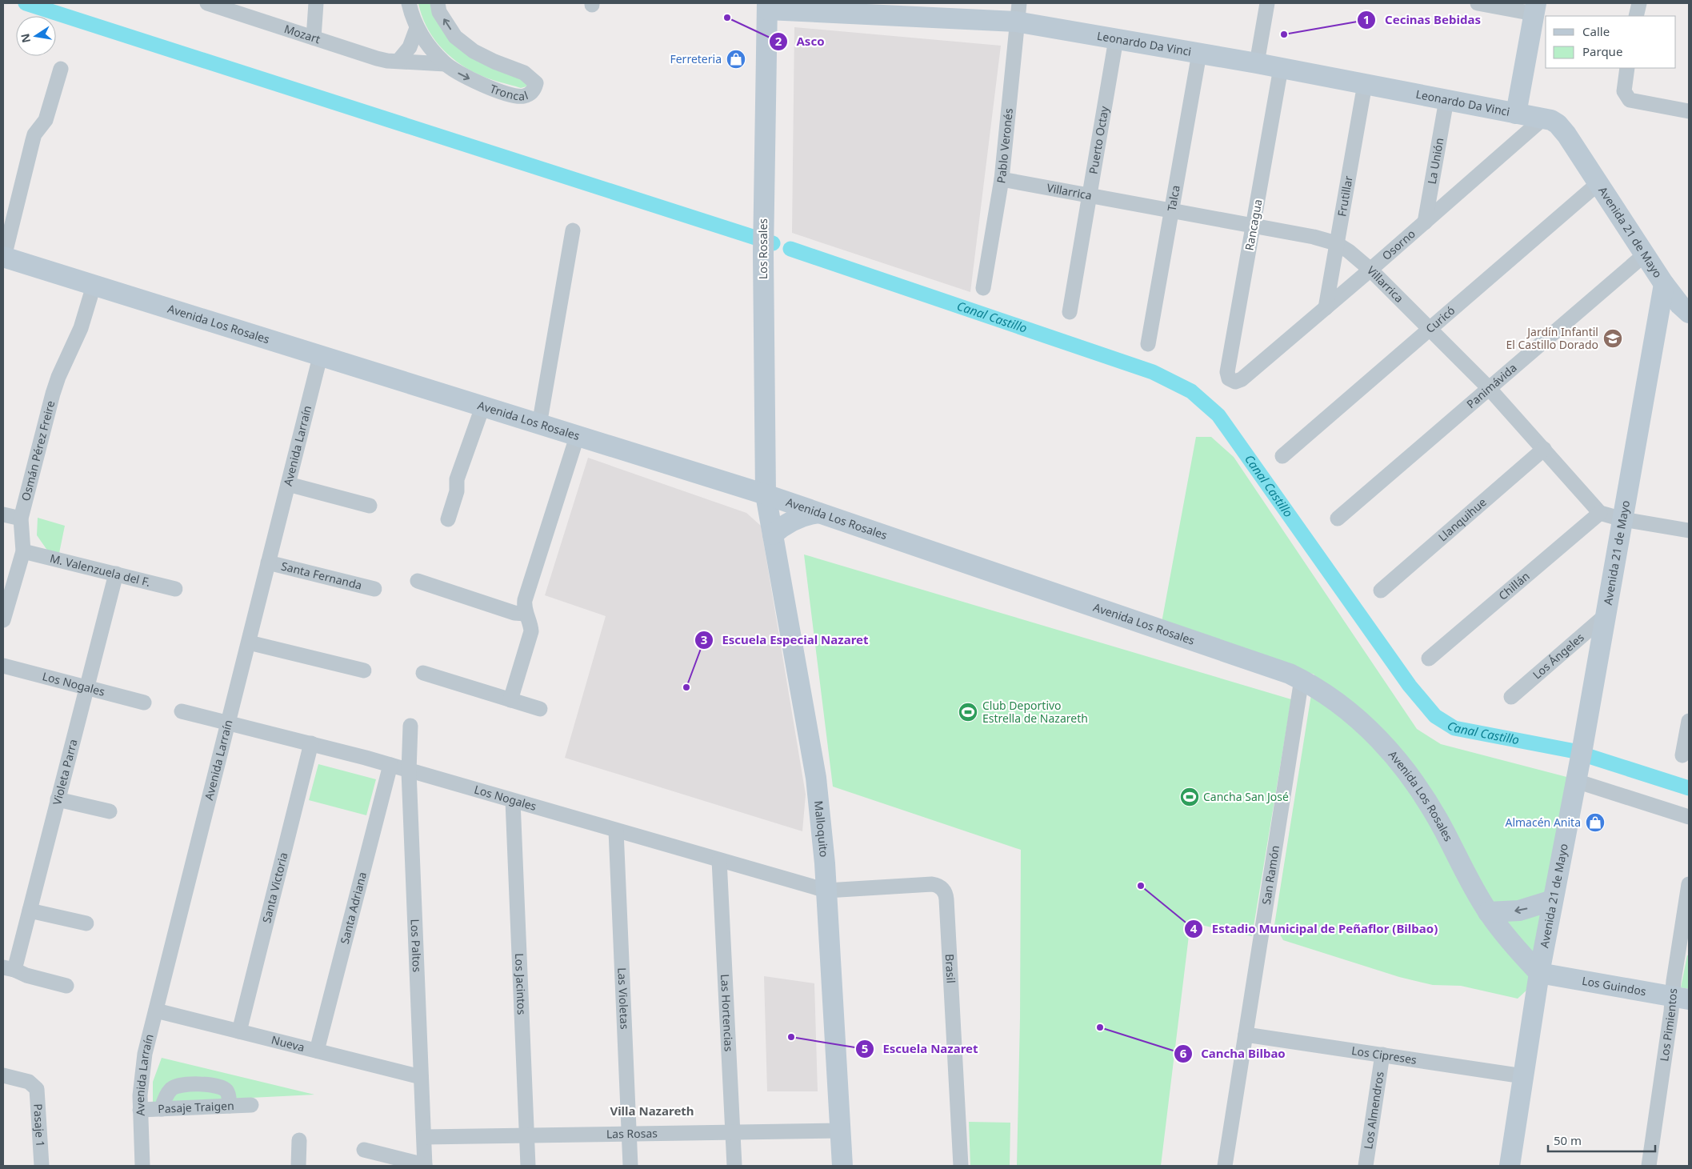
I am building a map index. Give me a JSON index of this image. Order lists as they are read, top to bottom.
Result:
{
  "streets": {
    "street": [
      "Mozart",
      "Leonardo Da Vinci",
      "Troncal",
      "Puerto Octay",
      "Pablo Veronés",
      "La Unión",
      "Villarrica",
      "Frutillar",
      "Talca",
      "Rancagua",
      "Avenida 21 de Mayo",
      "Osorno",
      "Los Rosales",
      "Curicó",
      "Avenida Los Rosales",
      "Panimávida",
      "Avenida Larraín",
      "Osmán Pérez Freire",
      "Llanquihue",
      "M. Valenzuela del F.",
      "Santa Fernanda",
      "Chillán",
      "Los Ángeles",
      "Los Nogales",
      "Violeta Parra",
      "Malloquito",
      "San Ramón",
      "Santa Victoria",
      "Santa Adriana",
      "Los Paltos",
      "Brasil",
      "Los Jacintos",
      "Los Guindos",
      "Las Violetas",
      "Las Hortencias",
      "Los Pimientos",
      "Nueva",
      "Los Cipreses",
      "Pasaje Traigen",
      "Los Almendros",
      "Pasaje 1",
      "Las Rosas"
    ]
  },
  "crossings": [
    ["Mozart", "Troncal"],
    ["Leonardo Da Vinci", "Puerto Octay"],
    ["Leonardo Da Vinci", "Pablo Veronés"],
    ["Leonardo Da Vinci", "La Unión"],
    ["Leonardo Da Vinci", "Frutillar"],
    ["Leonardo Da Vinci", "Talca"],
    ["Leonardo Da Vinci", "Rancagua"],
    ["Leonardo Da Vinci", "Avenida 21 de Mayo"],
    ["Leonardo Da Vinci", "Los Rosales"],
    ["Puerto Octay", "Villarrica"],
    ["Pablo Veronés", "Villarrica"],
    ["La Unión", "Osorno"],
    ["Villarrica", "Frutillar"],
    ["Villarrica", "Talca"],
    ["Villarrica", "Rancagua"],
    ["Villarrica", "Osorno"],
    ["Villarrica", "Curicó"],
    ["Villarrica", "Panimávida"],
    ["Villarrica", "Llanquihue"],
    ["Villarrica", "Chillán"],
    ["Frutillar", "Osorno"],
    ["Rancagua", "Osorno"],
    ["Avenida 21 de Mayo", "Osorno"],
    ["Avenida 21 de Mayo", "Curicó"],
    ["Avenida 21 de Mayo", "Avenida Los Rosales"],
    ["Avenida 21 de Mayo", "Panimávida"],
    ["Avenida 21 de Mayo", "Los Ángeles"],
    ["Avenida 21 de Mayo", "Los Guindos"],
    ["Avenida 21 de Mayo", "Los Cipreses"],
    ["Los Rosales", "Avenida Los Rosales"],
    ["Los Rosales", "Malloquito"],
    ["Avenida Los Rosales", "Avenida Larraín"],
    ["Avenida Los Rosales", "Osmán Pérez Freire"],
    ["Avenida Los Rosales", "Malloquito"],
    ["Avenida Los Rosales", "San Ramón"],
    ["Avenida Los Rosales", "Los Guindos"],
    ["Avenida Larraín", "Santa Fernanda"],
    ["Avenida Larraín", "Los Nogales"],
    ["Avenida Larraín", "Nueva"],
    ["Avenida Larraín", "Pasaje Traigen"],
    ["Osmán Pérez Freire", "M. Valenzuela del F."],
    ["M. Valenzuela del F.", "Violeta Parra"],
    ["Los Nogales", "Violeta Parra"],
    ["Los Nogales", "Malloquito"],
    ["Los Nogales", "Santa Victoria"],
    ["Los Nogales", "Santa Adriana"],
    ["Los Nogales", "Los Paltos"],
    ["Los Nogales", "Brasil"],
    ["Los Nogales", "Los Jacintos"],
    ["Los Nogales", "Las Violetas"],
    ["Los Nogales", "Las Hortencias"],
    ["Malloquito", "Brasil"],
    ["Malloquito", "Las Rosas"],
    ["San Ramón", "Los Cipreses"],
    ["Santa Victoria", "Nueva"],
    ["Santa Adriana", "Nueva"],
    ["Los Paltos", "Nueva"],
    ["Los Paltos", "Las Rosas"],
    ["Los Jacintos", "Las Rosas"],
    ["Los Guindos", "Los Pimientos"],
    ["Las Violetas", "Las Rosas"],
    ["Las Hortencias", "Las Rosas"],
    ["Los Cipreses", "Los Almendros"]
  ],
  "districts": ["Villa Nazareth"],
  "water": ["Canal Castillo"],
  "places": {
    "other": [
      "Asco",
      "Cecinas Bebidas",
      "Escuela Especial Nazaret",
      "Estadio Municipal de Peñaflor (Bilbao)",
      "Cancha Bilbao",
      "Escuela Nazaret"
    ],
    "shop": ["Ferreteria", "Almacén Anita"],
    "school or university": ["Jardín Infantil El Castillo Dorado"],
    "sports": ["Club Deportivo Estrella de Nazareth", "Cancha San José"]
  },
  "legend": ["Calle", "Parque"],
  "scale_bar": "50 m",
  "north": "left"
}
